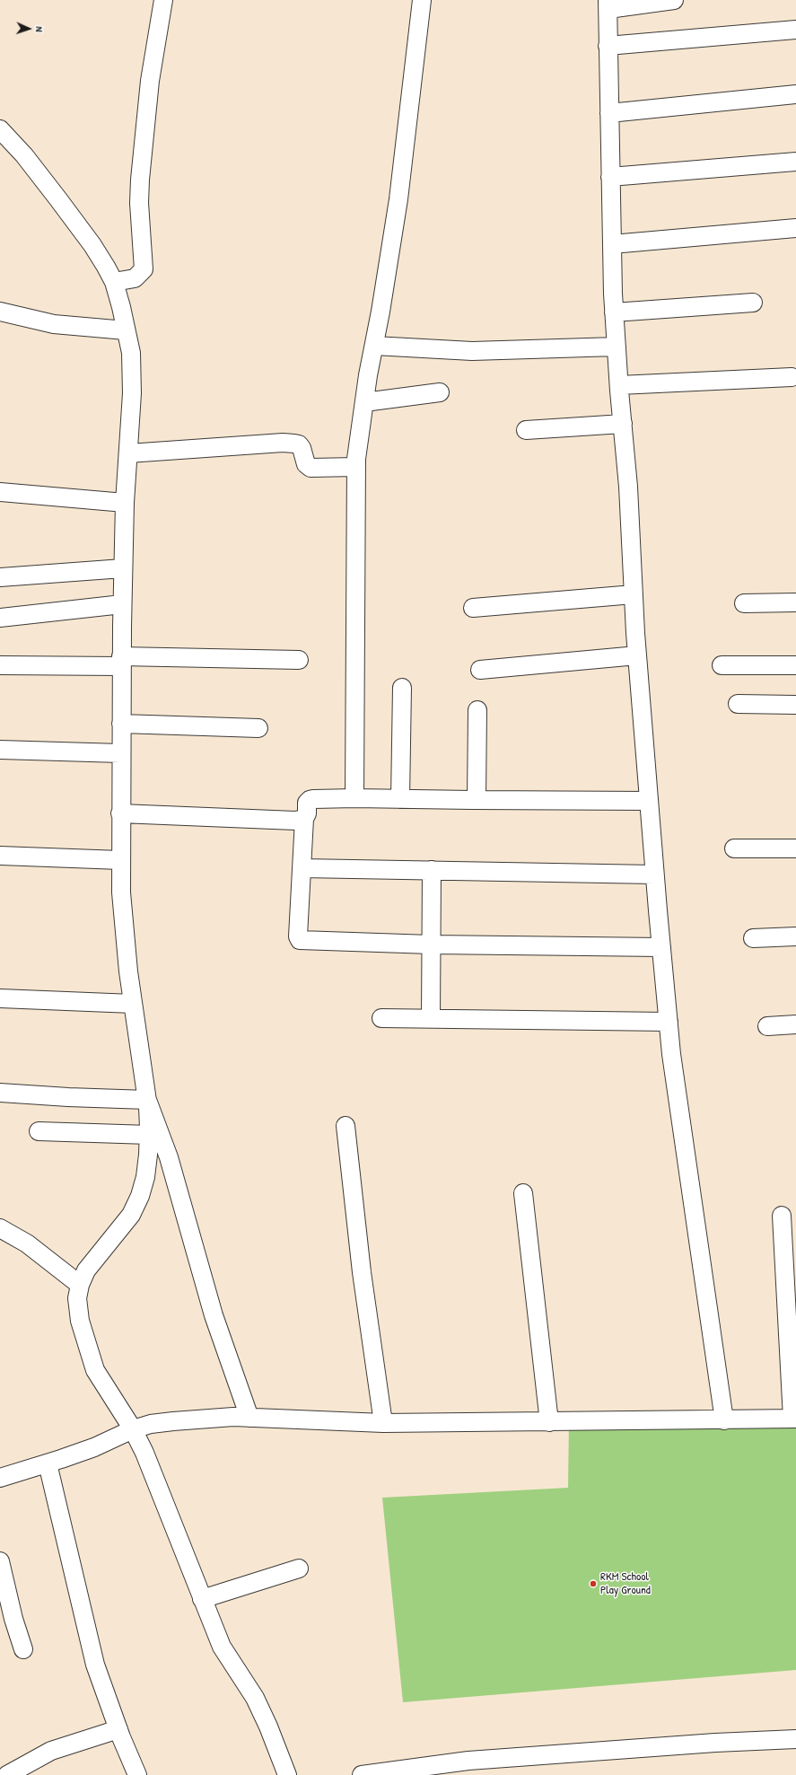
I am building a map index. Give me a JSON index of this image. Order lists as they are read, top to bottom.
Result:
{
  "places": ["RKM School Play Ground"],
  "north": "right"
}
